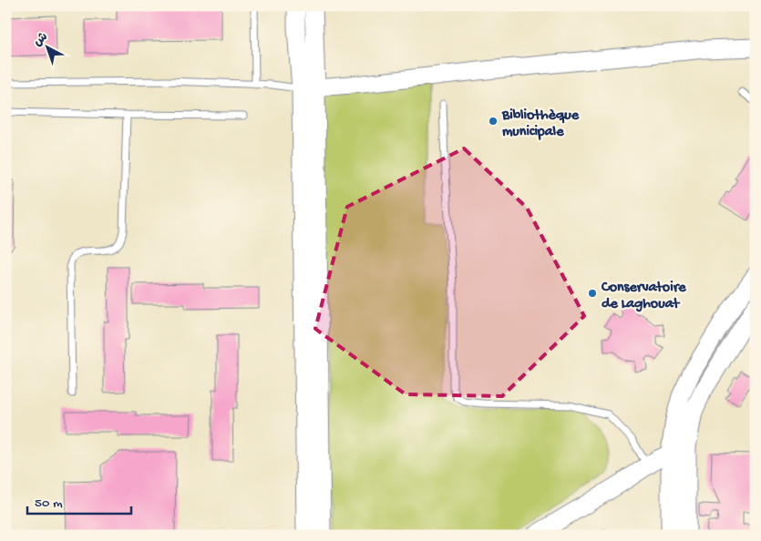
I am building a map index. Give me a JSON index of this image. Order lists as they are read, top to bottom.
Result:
{
  "places": ["Bibliothèque municipale", "Conservatoire de Laghouat"],
  "scale_bar": "50 m",
  "north": "top left"
}
